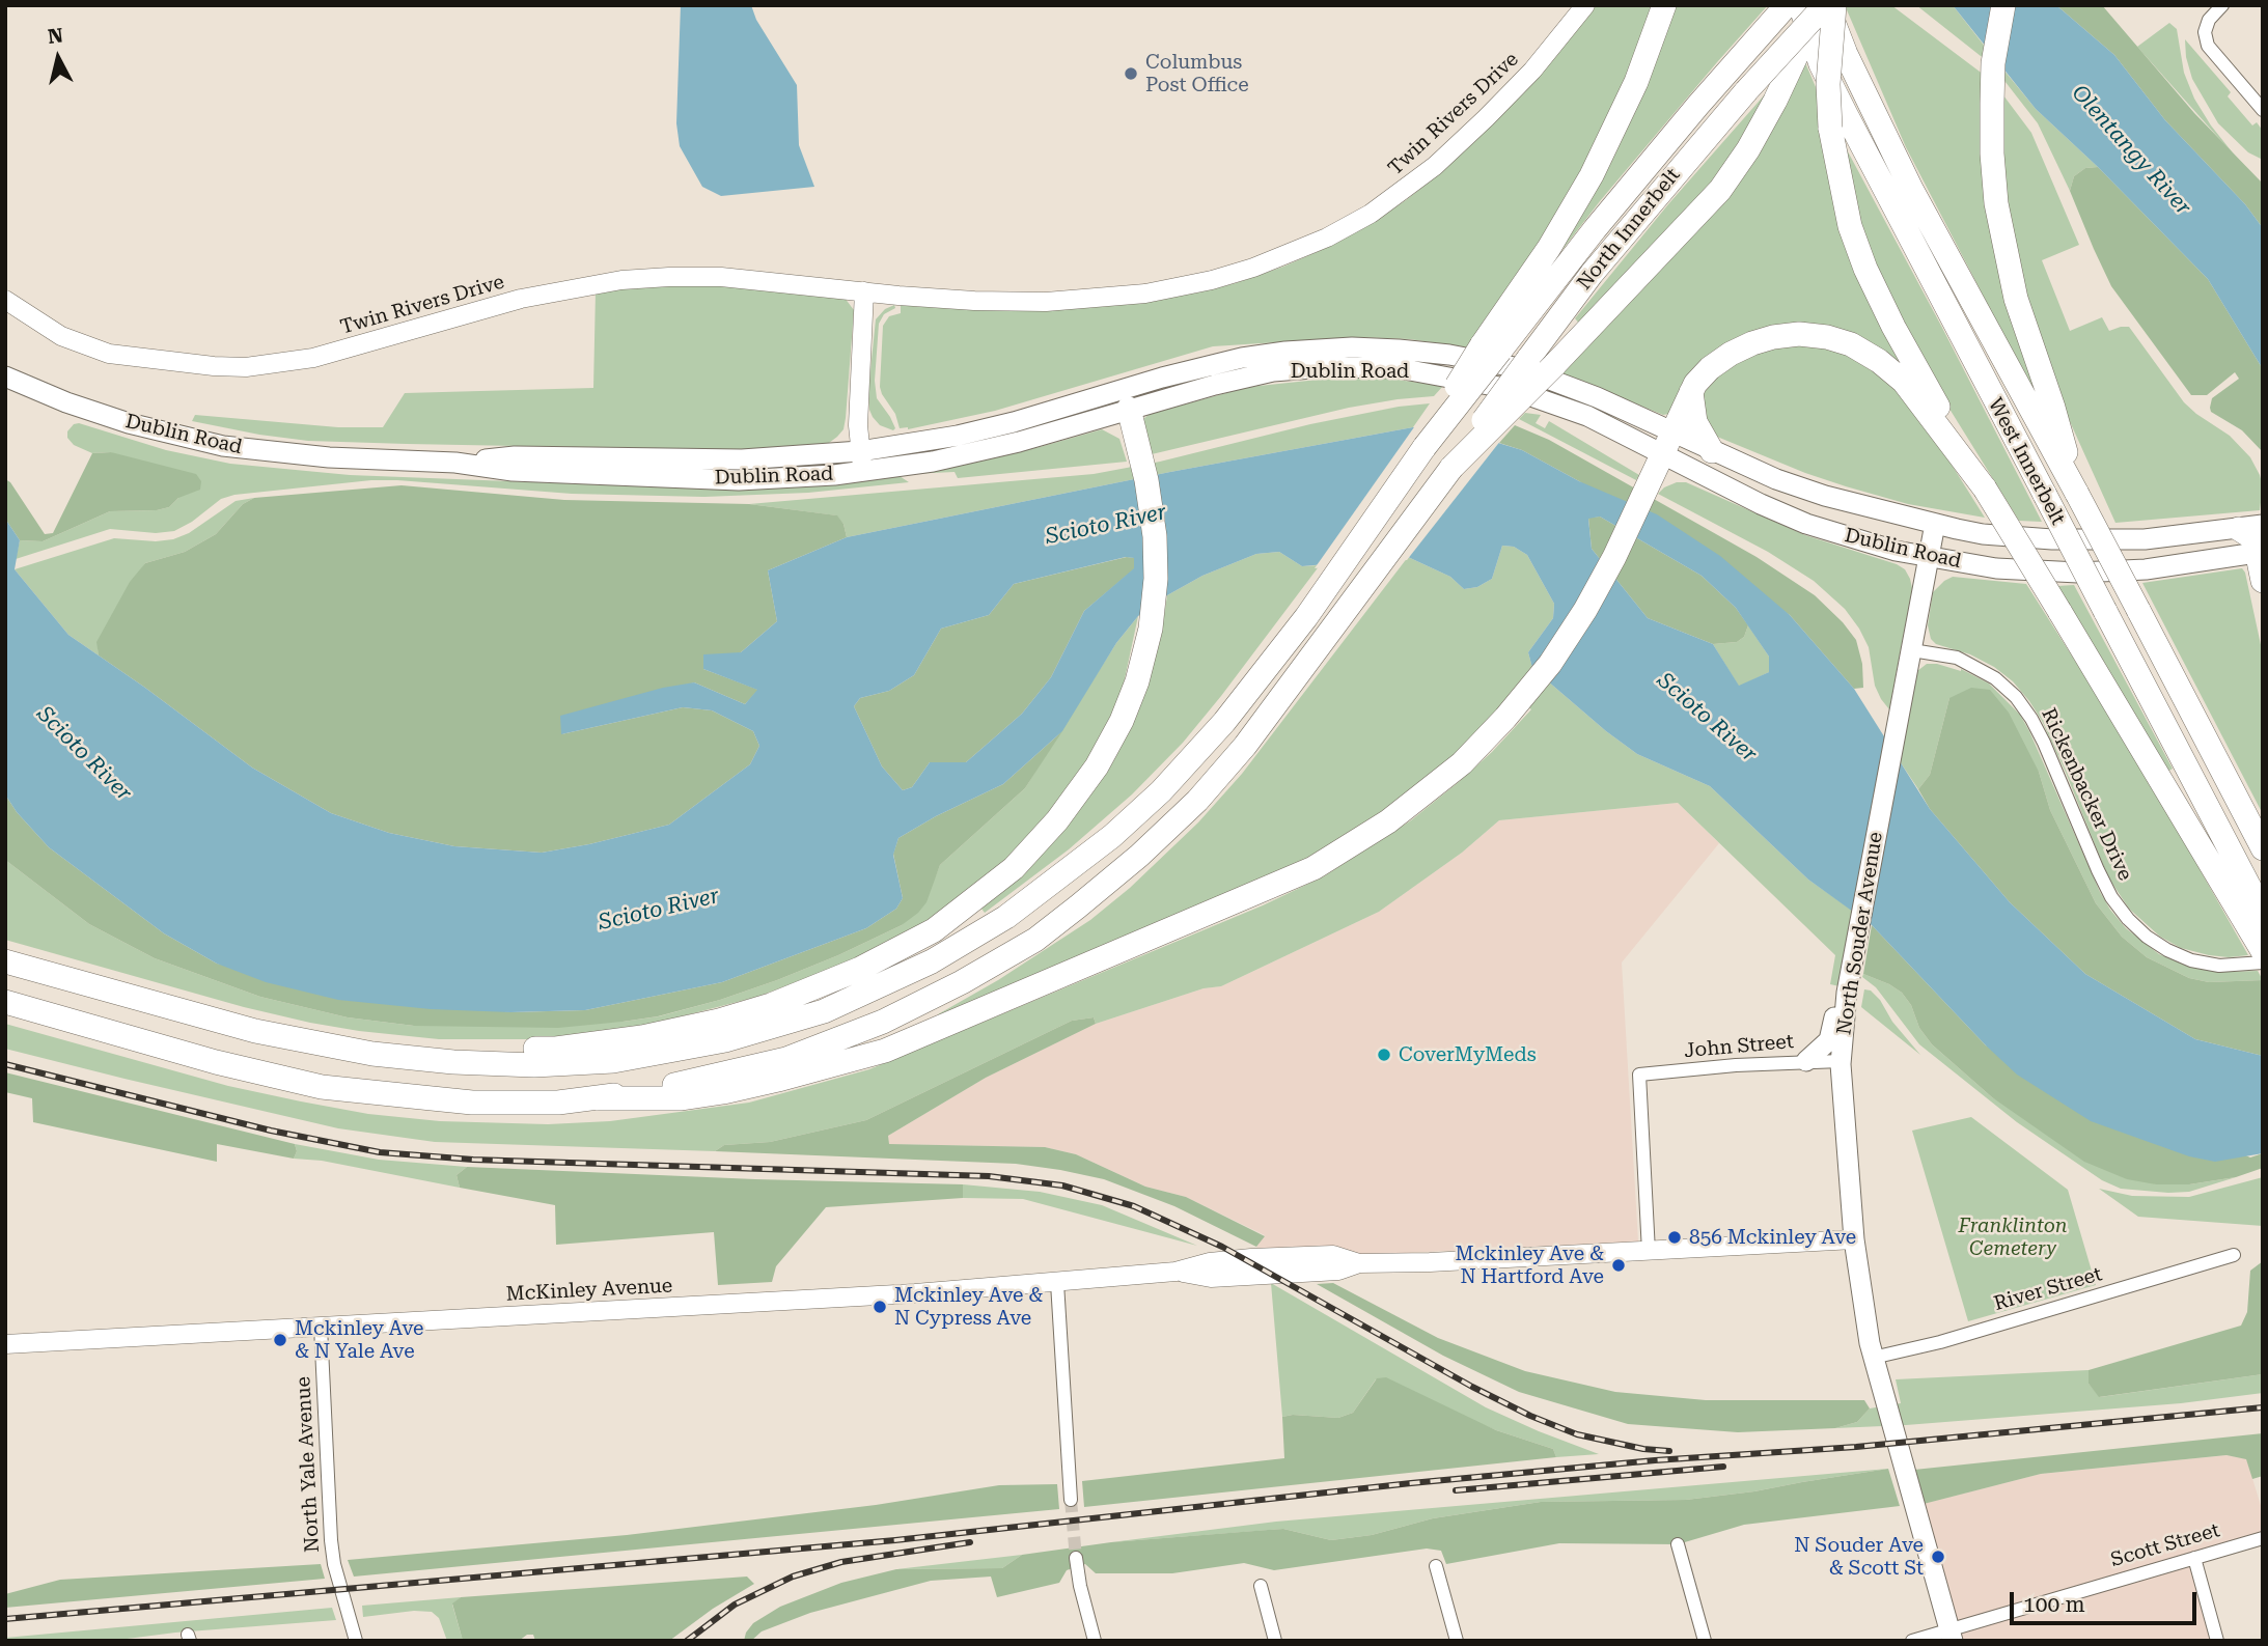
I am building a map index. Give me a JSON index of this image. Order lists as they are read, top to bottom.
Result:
{
  "streets": {
    "highway": ["North Innerbelt", "West Innerbelt"],
    "main road": [
      "Twin Rivers Drive",
      "Dublin Road",
      "North Souder Avenue",
      "McKinley Avenue"
    ],
    "street": [
      "Rickenbacker Drive",
      "John Street",
      "River Street",
      "North Yale Avenue",
      "Scott Street"
    ]
  },
  "crossings": [
    ["North Innerbelt", "West Innerbelt"],
    ["Dublin Road", "North Souder Avenue"],
    ["Rickenbacker Drive", "North Souder Avenue"],
    ["North Souder Avenue", "John Street"],
    ["North Souder Avenue", "River Street"],
    ["North Souder Avenue", "McKinley Avenue"],
    ["North Souder Avenue", "Scott Street"],
    ["John Street", "McKinley Avenue"],
    ["McKinley Avenue", "North Yale Avenue"]
  ],
  "water": ["Olentangy River", "Scioto River"],
  "parks": ["Franklinton Cemetery"],
  "places": [
    "Columbus Post Office",
    "CoverMyMeds",
    "856 Mckinley Ave",
    "Mckinley Ave & N Hartford Ave",
    "Mckinley Ave & N Cypress Ave",
    "Mckinley Ave & N Yale Ave",
    "N Souder Ave & Scott St"
  ],
  "scale_bar": "100 m",
  "north": "top"
}
